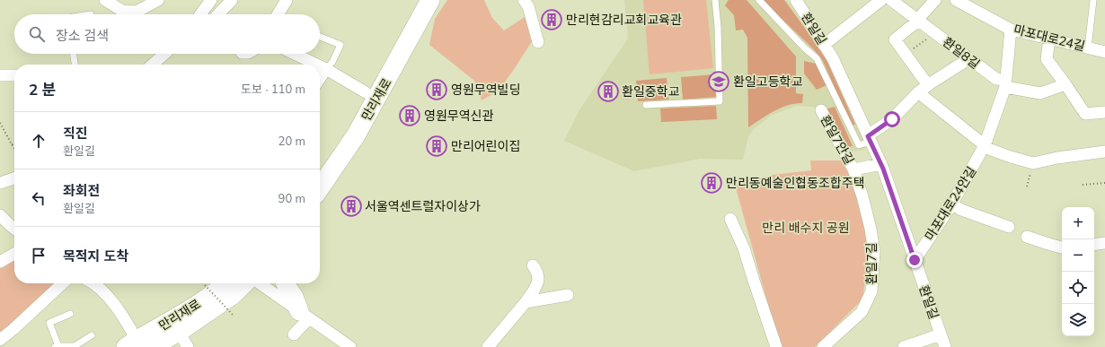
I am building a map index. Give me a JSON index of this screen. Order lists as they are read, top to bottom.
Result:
{
  "streets": {
    "main road": ["만리재로"],
    "street": [
      "환일길",
      "마포대로24길",
      "환일8길",
      "환일7안길",
      "마포대로24안길",
      "환일7길"
    ]
  },
  "crossings": [
    ["환일길", "마포대로24안길"],
    ["마포대로24길", "마포대로24안길"],
    ["환일8길", "마포대로24안길"],
    ["환일7안길", "환일7길"]
  ],
  "parks": ["만리 배수지 공원"],
  "places": {
    "building": [
      "만리현감리교회교육관",
      "영원무역빌딩",
      "환일중학교",
      "영원무역신관",
      "만리어린이집",
      "만리동예술인협동조합주택",
      "서울역센트럴자이상가"
    ],
    "school or university": ["환일고등학교"]
  },
  "page": {
    "search": "장소 검색",
    "heading": ["2 분", "도보 · 110 m"],
    "list": [
      ["직진", "환일길", "20 m"],
      ["좌회전", "환일길", "90 m"],
      "목적지 도착"
    ],
    "map_buttons": ["+", "−"]
  }
}
